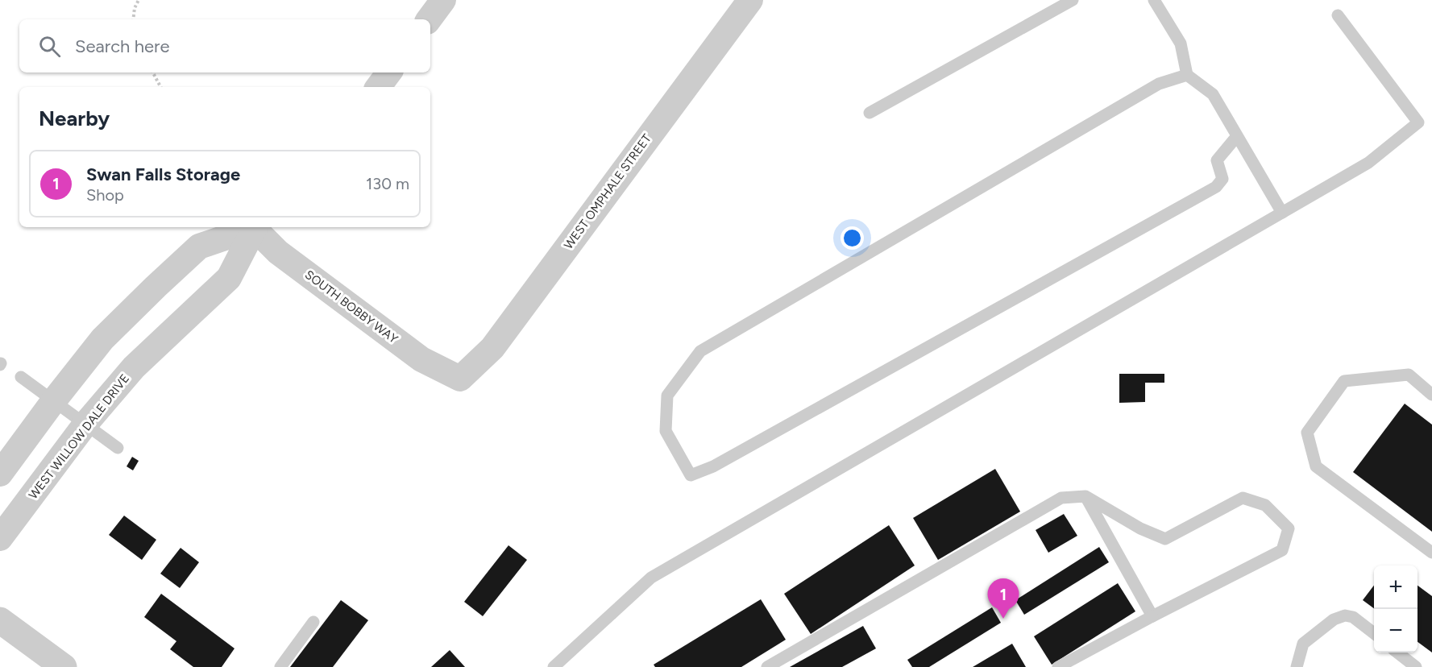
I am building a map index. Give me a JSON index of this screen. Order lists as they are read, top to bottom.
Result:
{
  "streets": {
    "street": ["WEST OMPHALE STREET", "SOUTH BOBBY WAY", "WEST WILLOW DALE DRIVE"]
  },
  "crossings": [
    ["WEST OMPHALE STREET", "SOUTH BOBBY WAY"]
  ],
  "page": {
    "search": "Search here",
    "heading": "Nearby",
    "list": [
      {
        "mark": "1",
        "name": "Swan Falls Storage",
        "note": "Shop",
        "value": "130 m"
      }
    ],
    "map_buttons": ["+", "−"],
    "pins": "1"
  }
}
